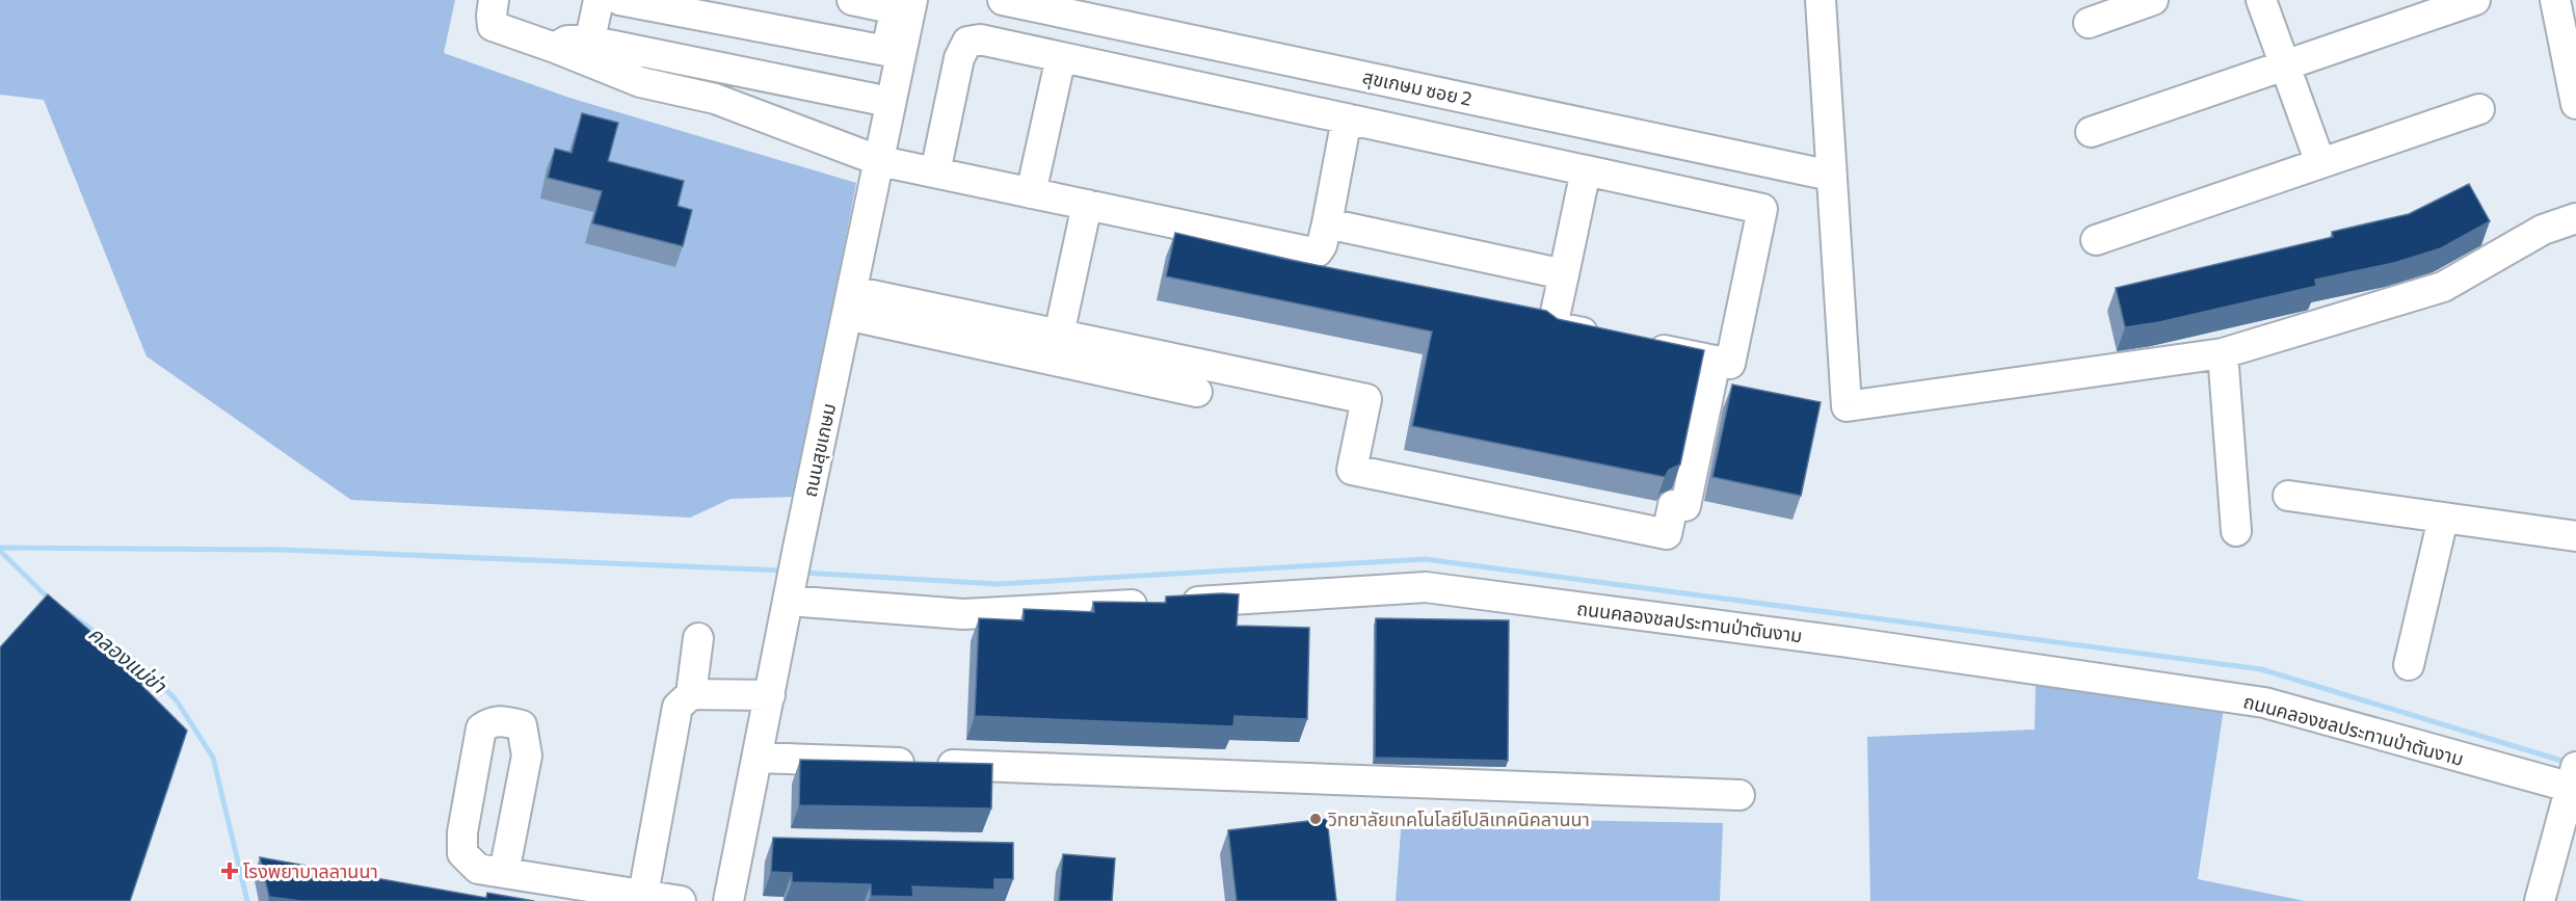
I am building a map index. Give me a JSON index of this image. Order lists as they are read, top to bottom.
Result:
{
  "streets": {
    "street": ["สุขเกษม ซอย 2", "ถนนสุขเกษม", "ถนนคลองชลประทานป่าตันงาม"]
  },
  "crossings": [
    ["ถนนสุขเกษม", "ถนนคลองชลประทานป่าตันงาม"]
  ],
  "water": ["คลองแม่ข่า"],
  "places": {
    "other": ["วิทยาลัยเทคโนโลยีโปลิเทคนิคลานนา"],
    "health": ["โรงพยาบาลลานนา"]
  }
}
